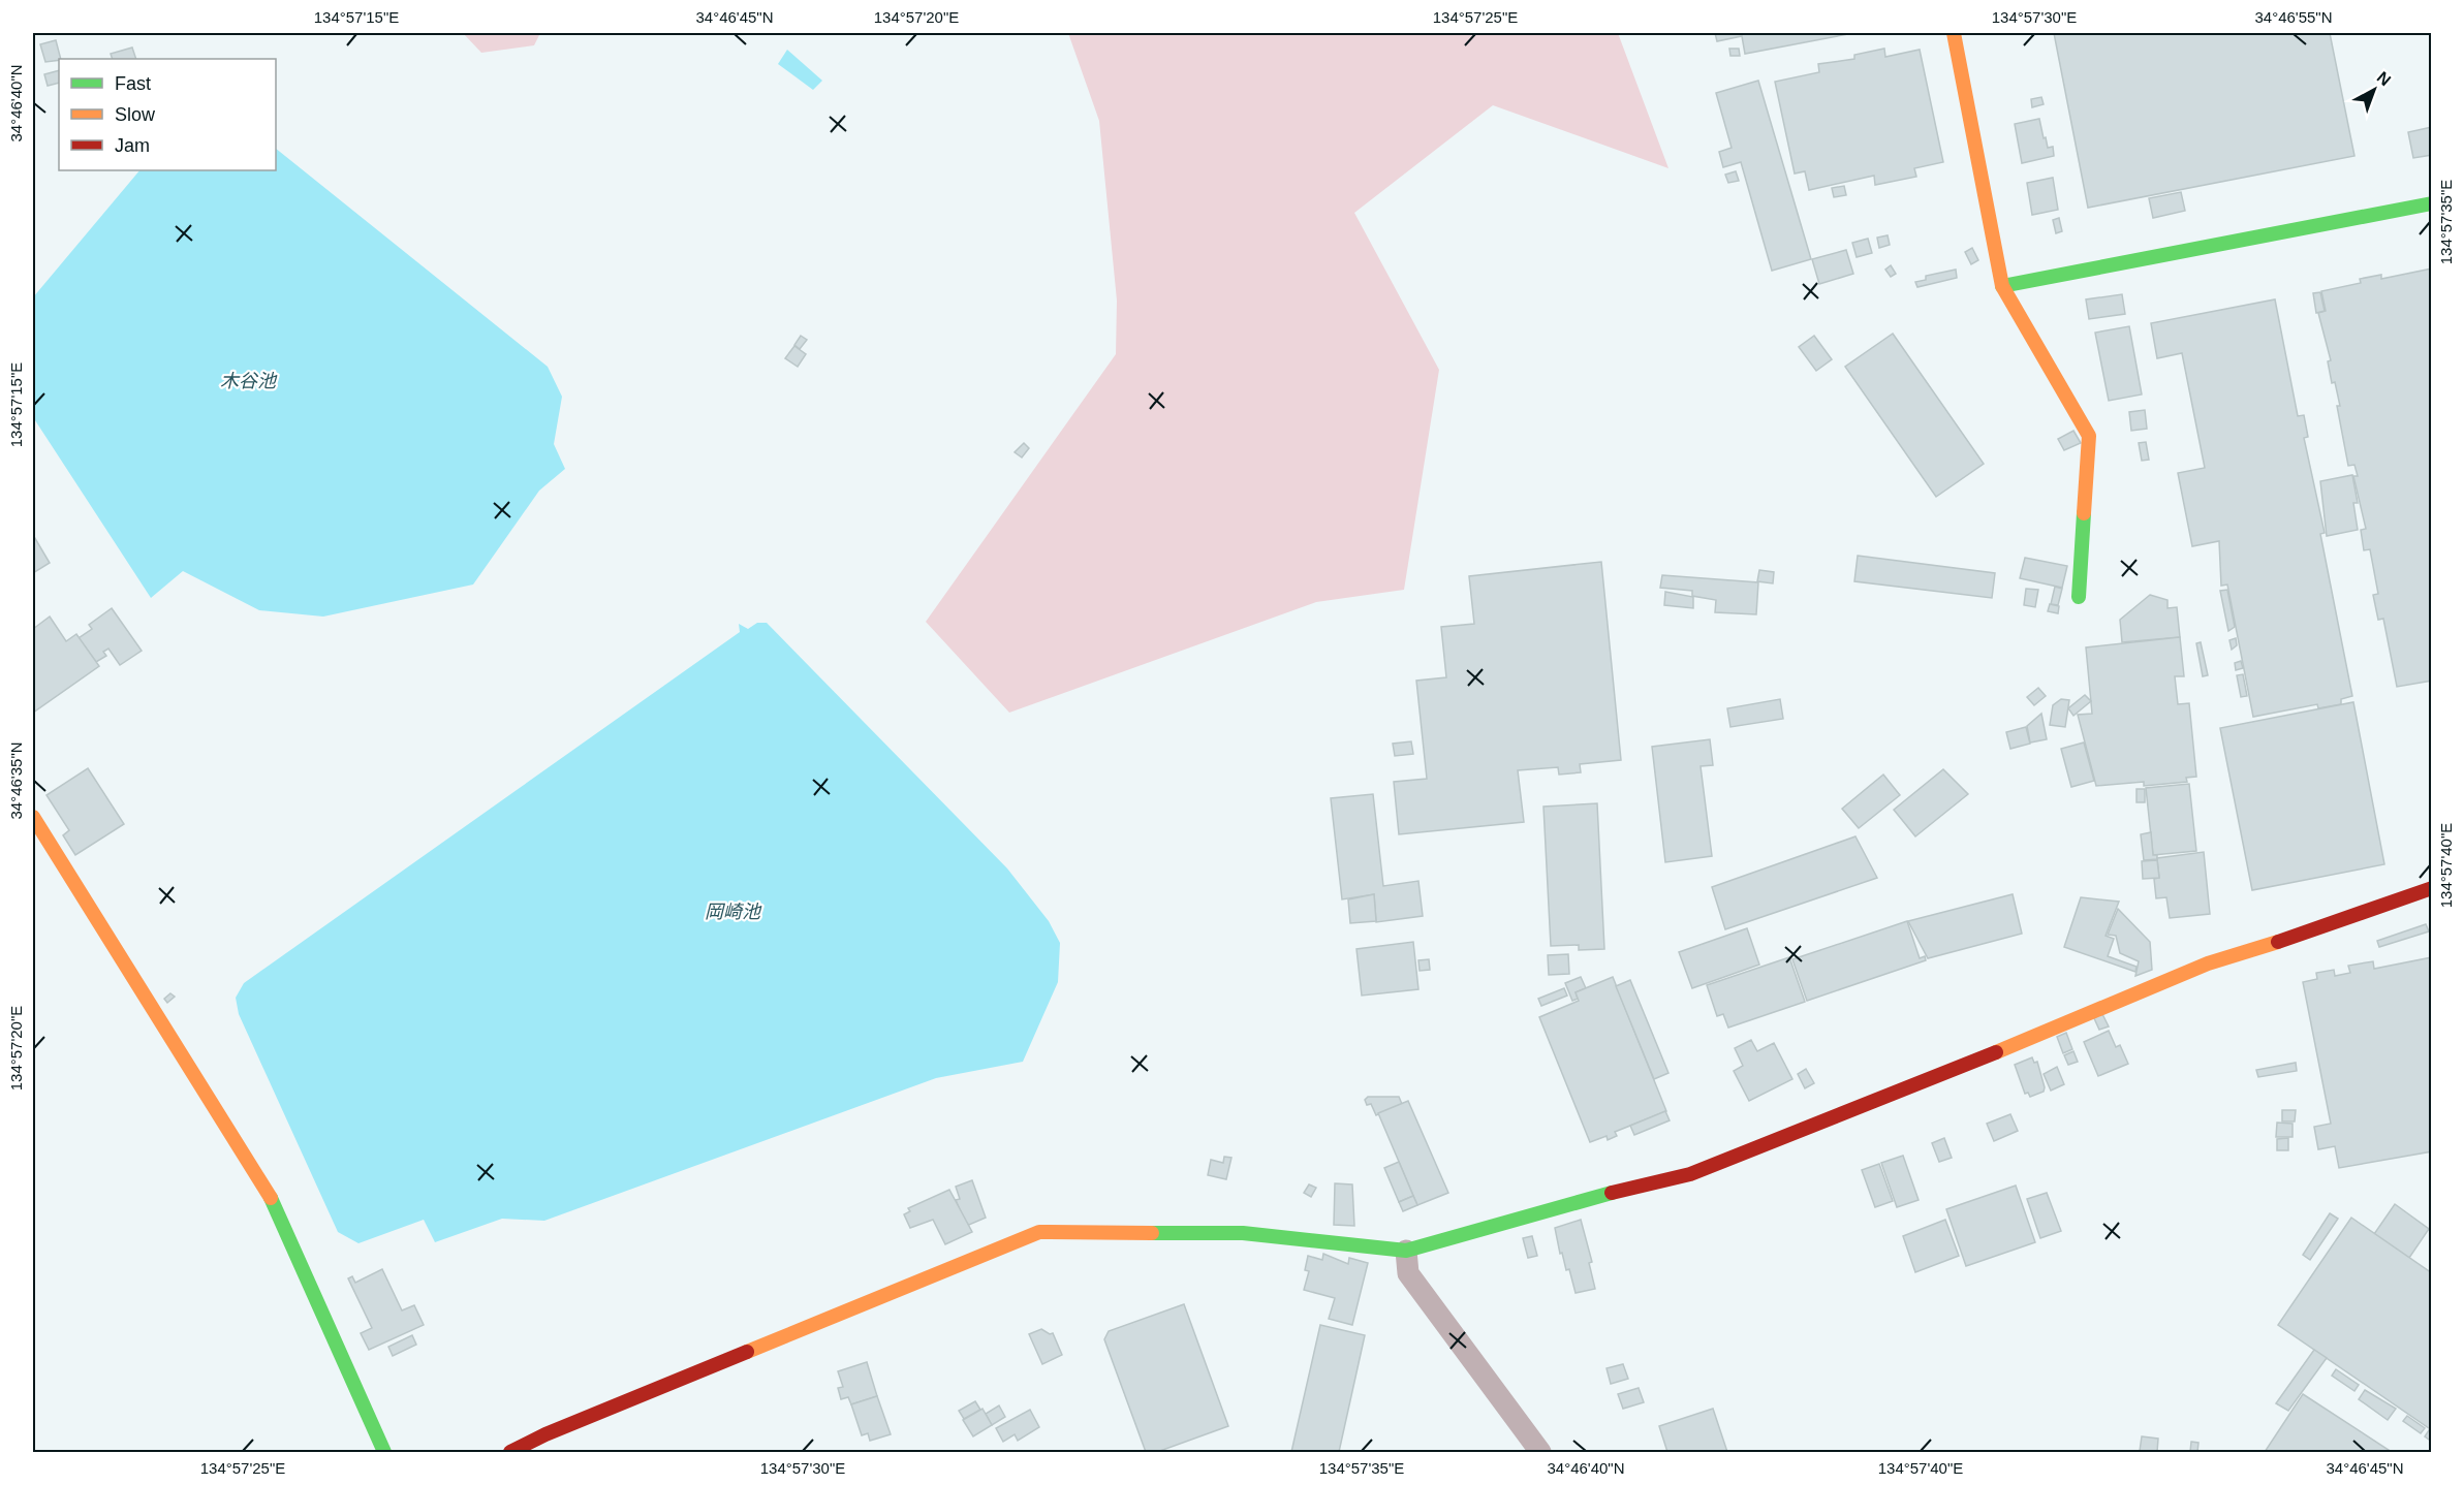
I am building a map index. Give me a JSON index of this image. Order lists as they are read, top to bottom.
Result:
{
  "water": ["木谷池", "岡崎池"],
  "legend": ["Fast", "Slow", "Jam"],
  "north": "top right",
  "coordinates": [
    "134°57'15\"E",
    "34°46'45\"N",
    "134°57'20\"E",
    "134°57'25\"E",
    "134°57'30\"E",
    "34°46'55\"N",
    "34°46'40\"N",
    "134°57'35\"E",
    "34°46'35\"N",
    "134°57'40\"E"
  ]
}
